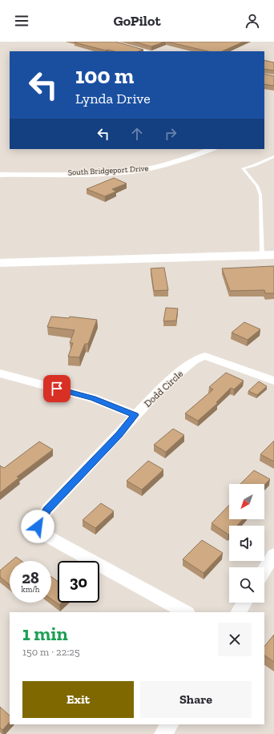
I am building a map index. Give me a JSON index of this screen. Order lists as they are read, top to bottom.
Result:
{
  "streets": {
    "street": ["South Bridgeport Drive", "Dodd Circle"]
  },
  "north": "bottom left",
  "page": {
    "header": "GoPilot",
    "turn": ["100 m", "Lynda Drive"],
    "speed": "28 km/h",
    "limit": "30",
    "heading": ["1 min", "150 m · 22:25"],
    "buttons": ["Exit", "Share"]
  }
}
